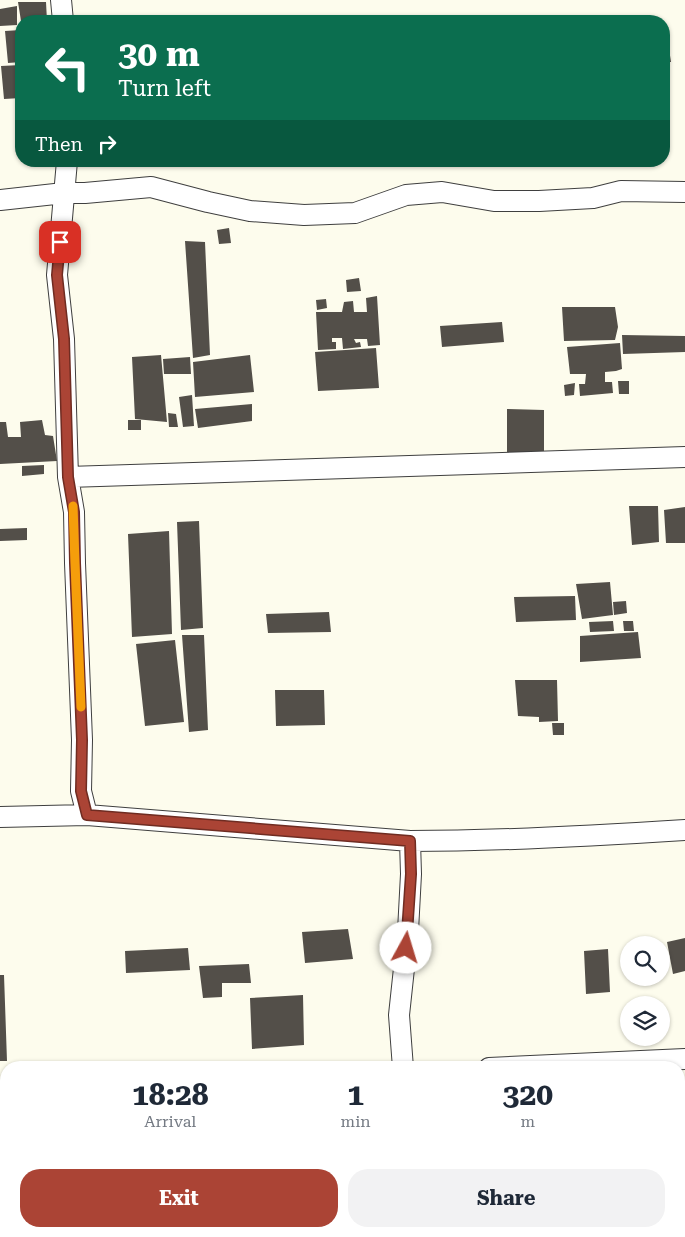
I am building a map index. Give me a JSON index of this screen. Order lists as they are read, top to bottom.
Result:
{
  "page": {
    "turn": ["30 m", "Turn left"],
    "then": "Then",
    "eta": [
      "18:28",
      "Arrival",
      "1",
      "min",
      "320",
      "m"
    ],
    "buttons": ["Exit", "Share"]
  }
}
